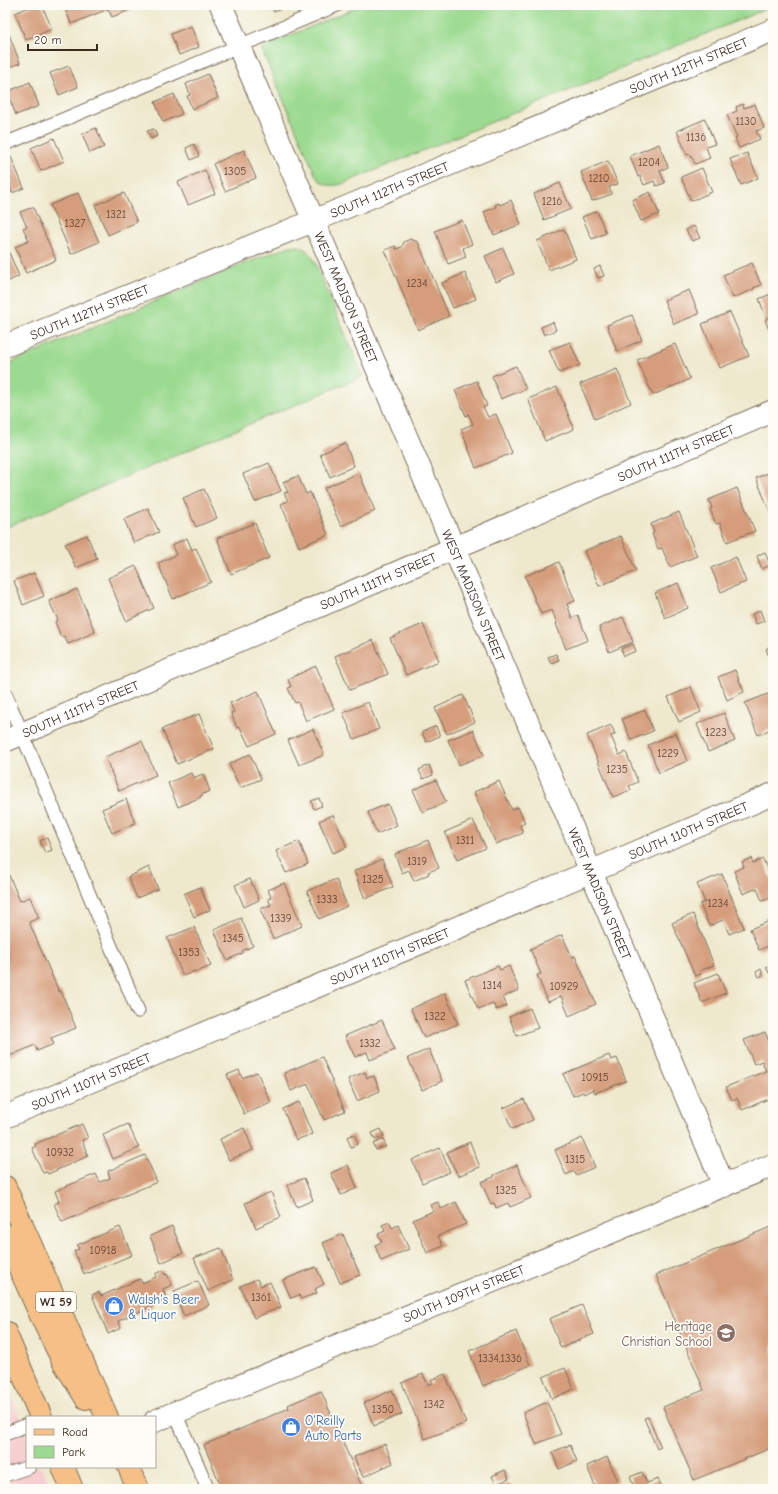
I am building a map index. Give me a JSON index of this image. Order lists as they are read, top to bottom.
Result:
{
  "streets": {
    "main road": ["WI 59"],
    "street": [
      "SOUTH 112TH STREET",
      "WEST MADISON STREET",
      "SOUTH 111TH STREET",
      "SOUTH 110TH STREET",
      "SOUTH 109TH STREET"
    ]
  },
  "crossings": [
    ["SOUTH 112TH STREET", "WEST MADISON STREET"],
    ["WEST MADISON STREET", "SOUTH 111TH STREET"],
    ["WEST MADISON STREET", "SOUTH 110TH STREET"],
    ["WEST MADISON STREET", "SOUTH 109TH STREET"]
  ],
  "places": {
    "shop": ["Walsh's Beer & Liquor", "O'Reilly Auto Parts"],
    "school or university": ["Heritage Christian School"]
  },
  "house_numbers": [
    "1130",
    "1136",
    "1204",
    "1305",
    "1210",
    "1216",
    "1321",
    "1327",
    "1234",
    "1223",
    "1229",
    "1235",
    "1311",
    "1319",
    "1325",
    "1333",
    "1234",
    "1339",
    "1345",
    "1353",
    "1314",
    "10929",
    "1322",
    "1332",
    "10915",
    "10932",
    "1315",
    "1325",
    "10918",
    "1361",
    "1334,1336",
    "1342",
    "1350"
  ],
  "legend": ["Road", "Park"],
  "scale_bar": "20 m"
}
